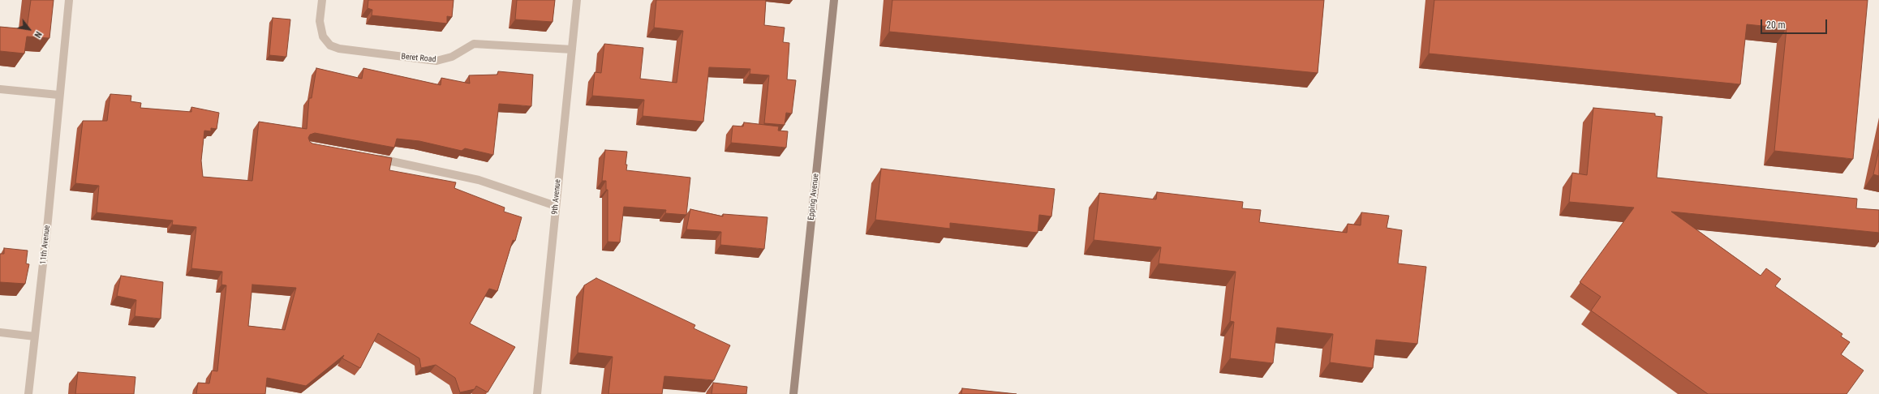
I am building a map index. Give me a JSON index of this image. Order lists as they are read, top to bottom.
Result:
{
  "streets": {
    "street": [
      "Beret Road",
      "9th Avenue",
      "Epping Avenue",
      "11th Avenue"
    ]
  },
  "crossings": [
    ["Beret Road", "9th Avenue"]
  ],
  "scale_bar": "20 m",
  "north": "bottom right"
}
